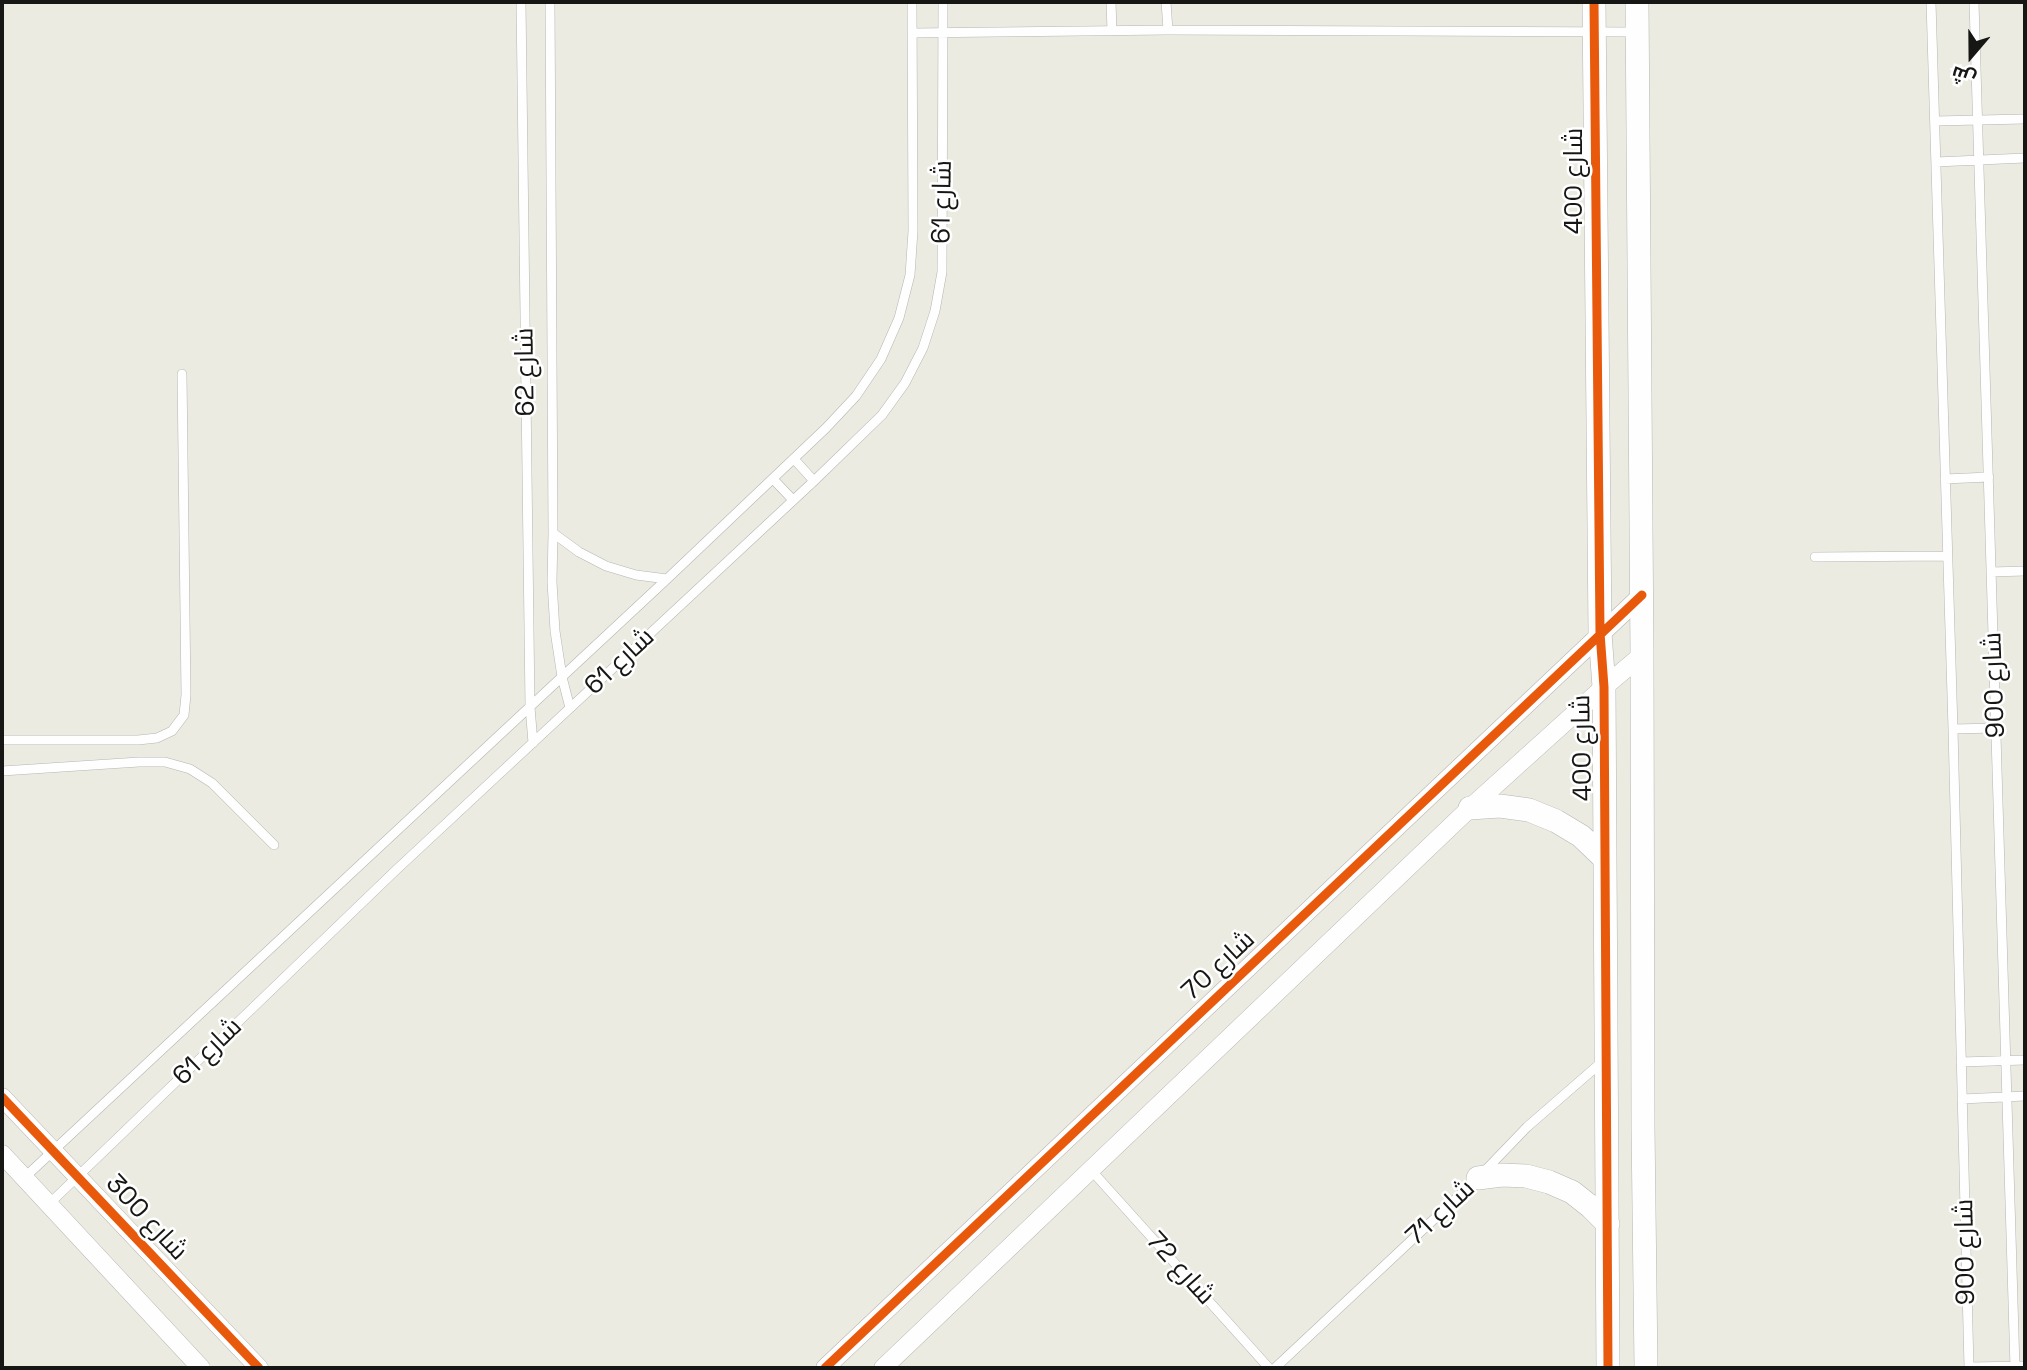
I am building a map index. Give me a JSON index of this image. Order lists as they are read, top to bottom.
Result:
{
  "streets": {
    "street": ["شارع 400", "شارع 70", "شارع 300"],
    "lane": [
      "شارع 61",
      "شارع 62",
      "شارع 900",
      "شارع 71",
      "شارع 72"
    ]
  },
  "crossings": [
    ["شارع 400", "شارع 70"],
    ["شارع 400", "شارع 71"],
    ["شارع 61", "شارع 62"],
    ["شارع 61", "شارع 300"]
  ],
  "north": "bottom"
}
